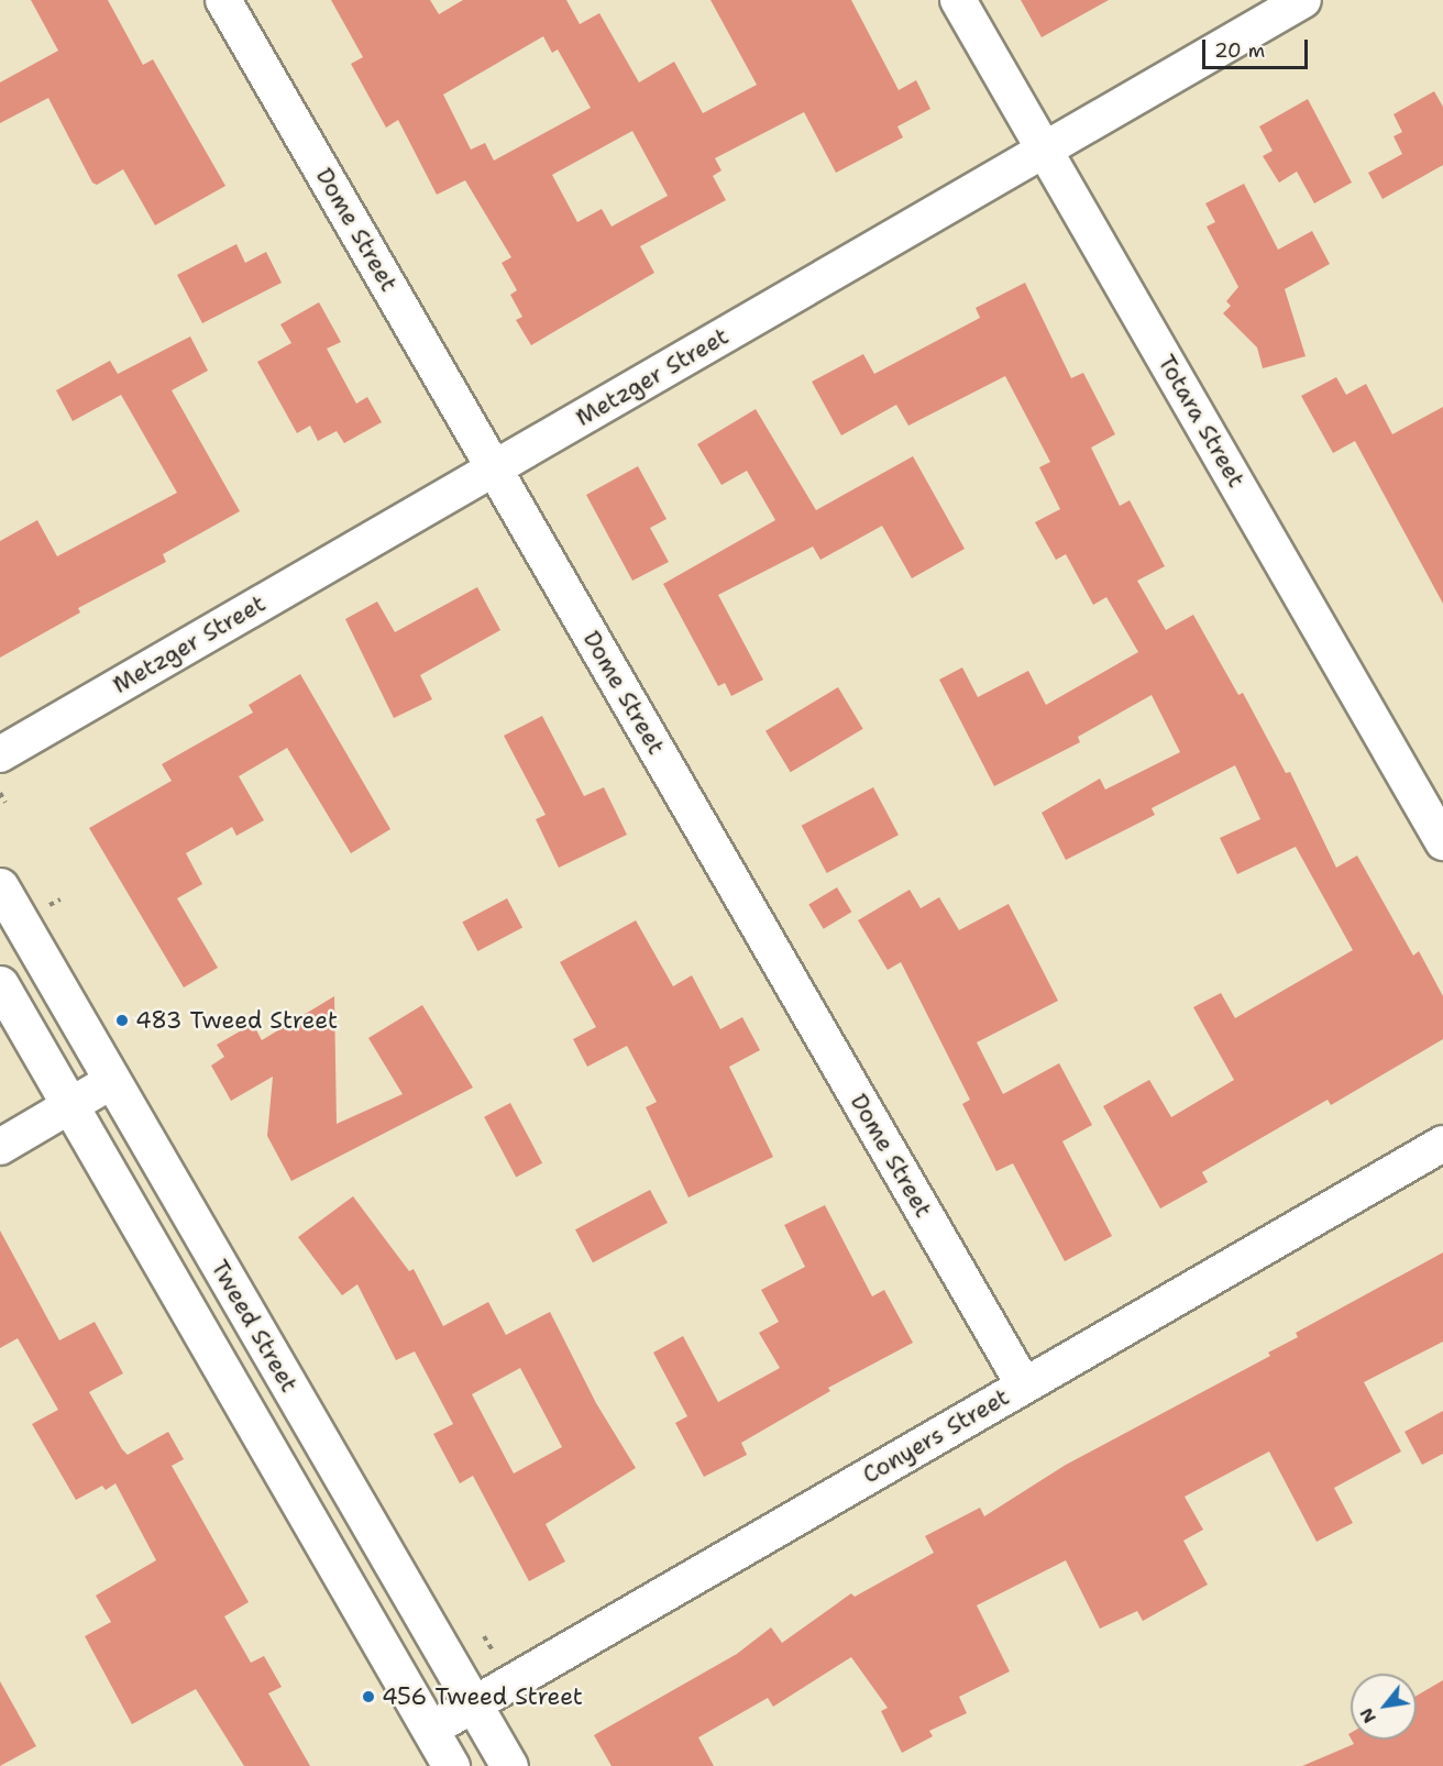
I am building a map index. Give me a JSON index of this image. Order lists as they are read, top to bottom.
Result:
{
  "streets": {
    "main road": ["Tweed Street"],
    "street": [
      "Dome Street",
      "Metzger Street",
      "Totara Street",
      "Conyers Street"
    ]
  },
  "crossings": [
    ["Dome Street", "Metzger Street"],
    ["Dome Street", "Conyers Street"],
    ["Metzger Street", "Totara Street"],
    ["Tweed Street", "Conyers Street"]
  ],
  "places": ["483 Tweed Street", "456 Tweed Street"],
  "scale_bar": "20 m",
  "north": "bottom left"
}
